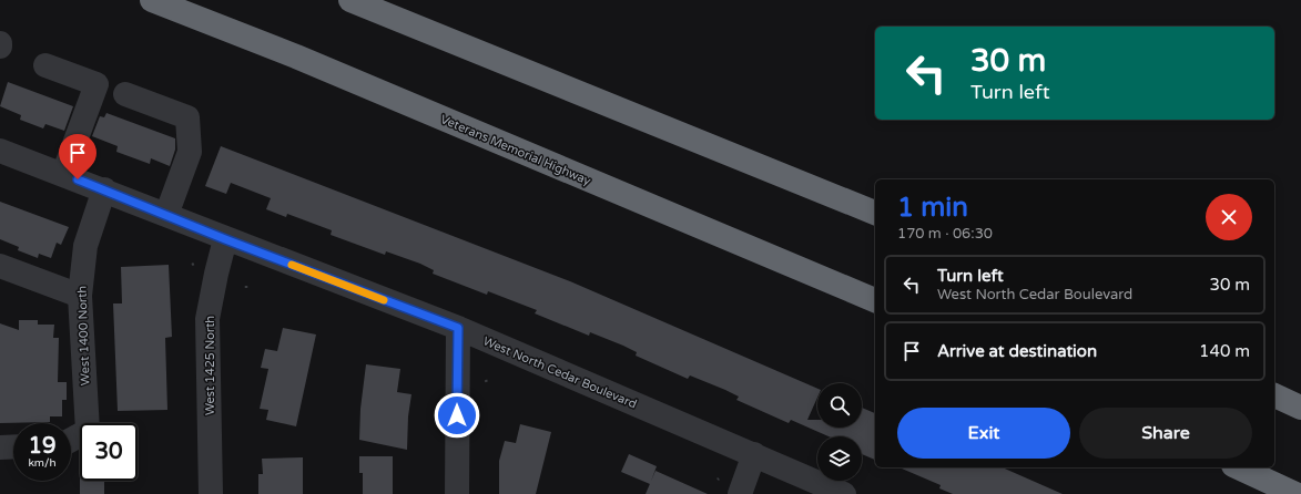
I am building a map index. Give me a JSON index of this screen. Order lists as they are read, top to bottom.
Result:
{
  "streets": {
    "highway": ["Veterans Memorial Highway"],
    "street": ["West 1400 North", "West 1425 North", "West North Cedar Boulevard"]
  },
  "crossings": [
    ["West 1400 North", "West North Cedar Boulevard"],
    ["West 1425 North", "West North Cedar Boulevard"]
  ],
  "page": {
    "turn": ["30 m", "Turn left"],
    "heading": ["1 min", "170 m · 06:30"],
    "list": [
      {
        "name": "Turn left",
        "note": "West North Cedar Boulevard",
        "value": "30 m"
      },
      {
        "name": "Arrive at destination",
        "value": "140 m"
      }
    ],
    "buttons": ["Exit", "Share"],
    "speed": "19 km/h",
    "limit": "30"
  }
}
